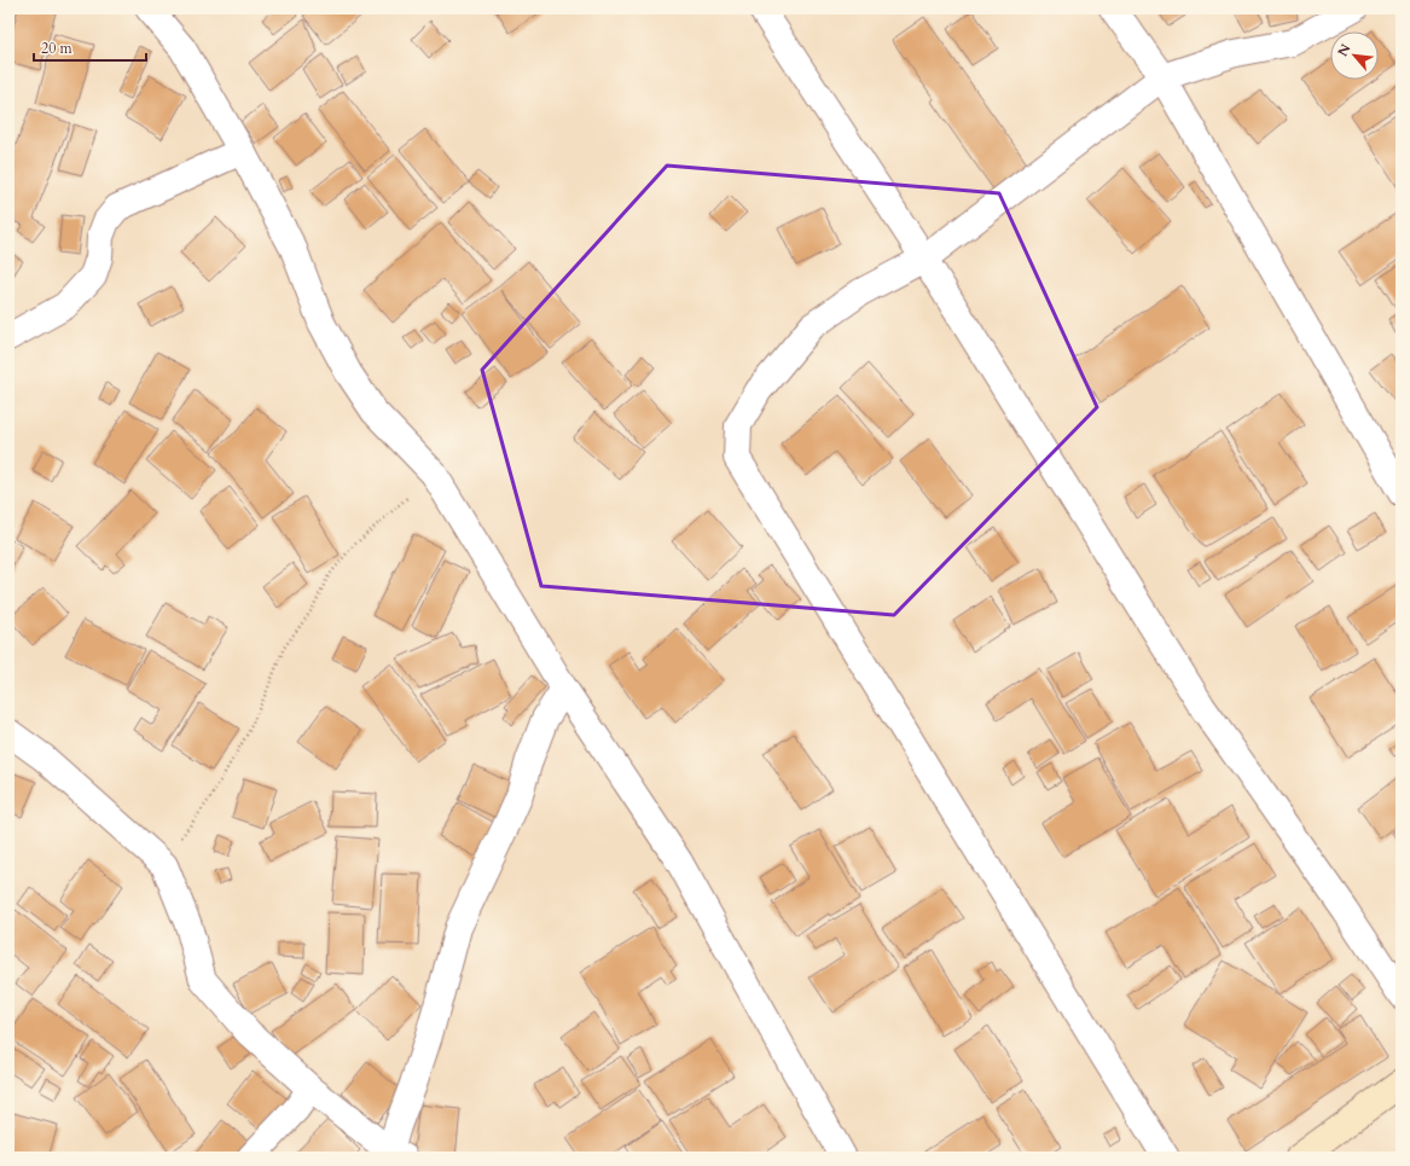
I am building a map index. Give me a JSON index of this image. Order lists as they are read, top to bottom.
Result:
{
  "scale_bar": "20 m",
  "north": "top left"
}
